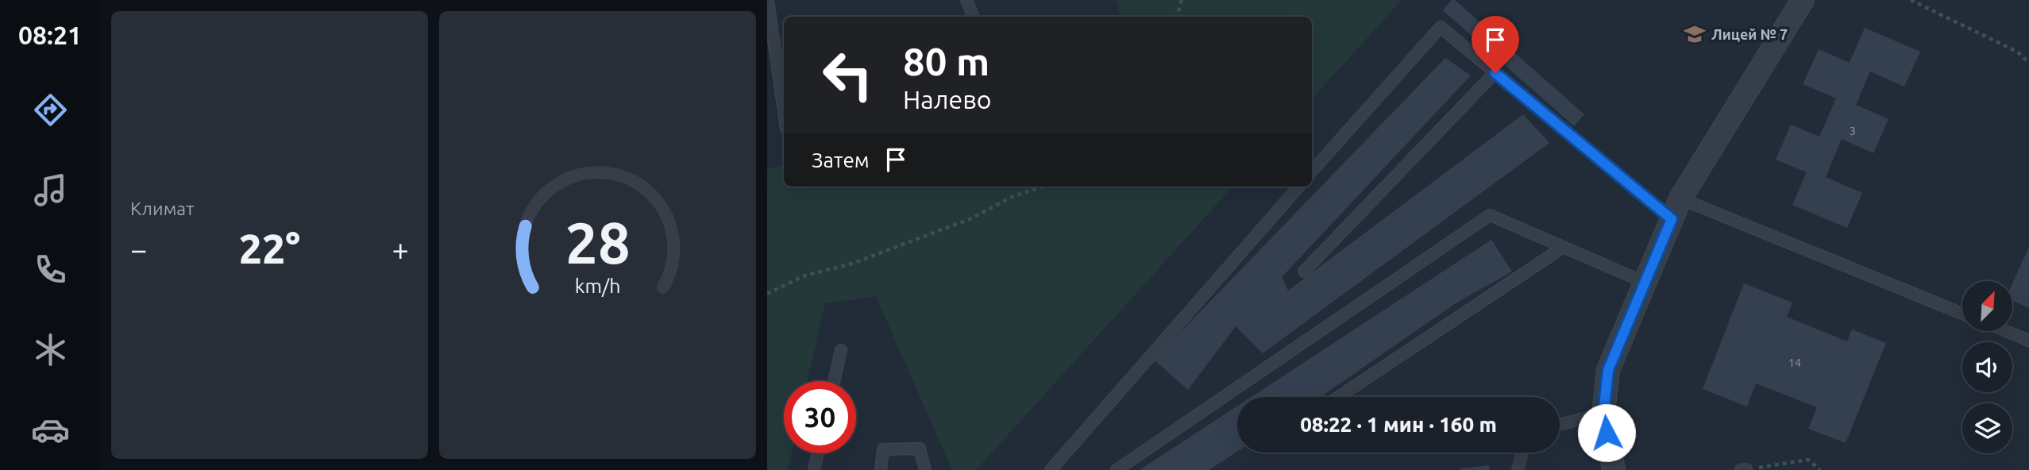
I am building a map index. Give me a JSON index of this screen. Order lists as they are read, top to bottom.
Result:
{
  "places": {
    "school or university": ["Лицей № 7"]
  },
  "house_numbers": ["3", "14"],
  "north": "top right",
  "page": {
    "tabs": "08:21",
    "tile": "Климат",
    "turn": ["80 m", "Налево"],
    "then": "Затем",
    "heat": ["−", "22°", "+"],
    "limit": "30",
    "trip": "08:22 · 1 мин · 160 m",
    "gauge": ["28", "km/h"]
  }
}
